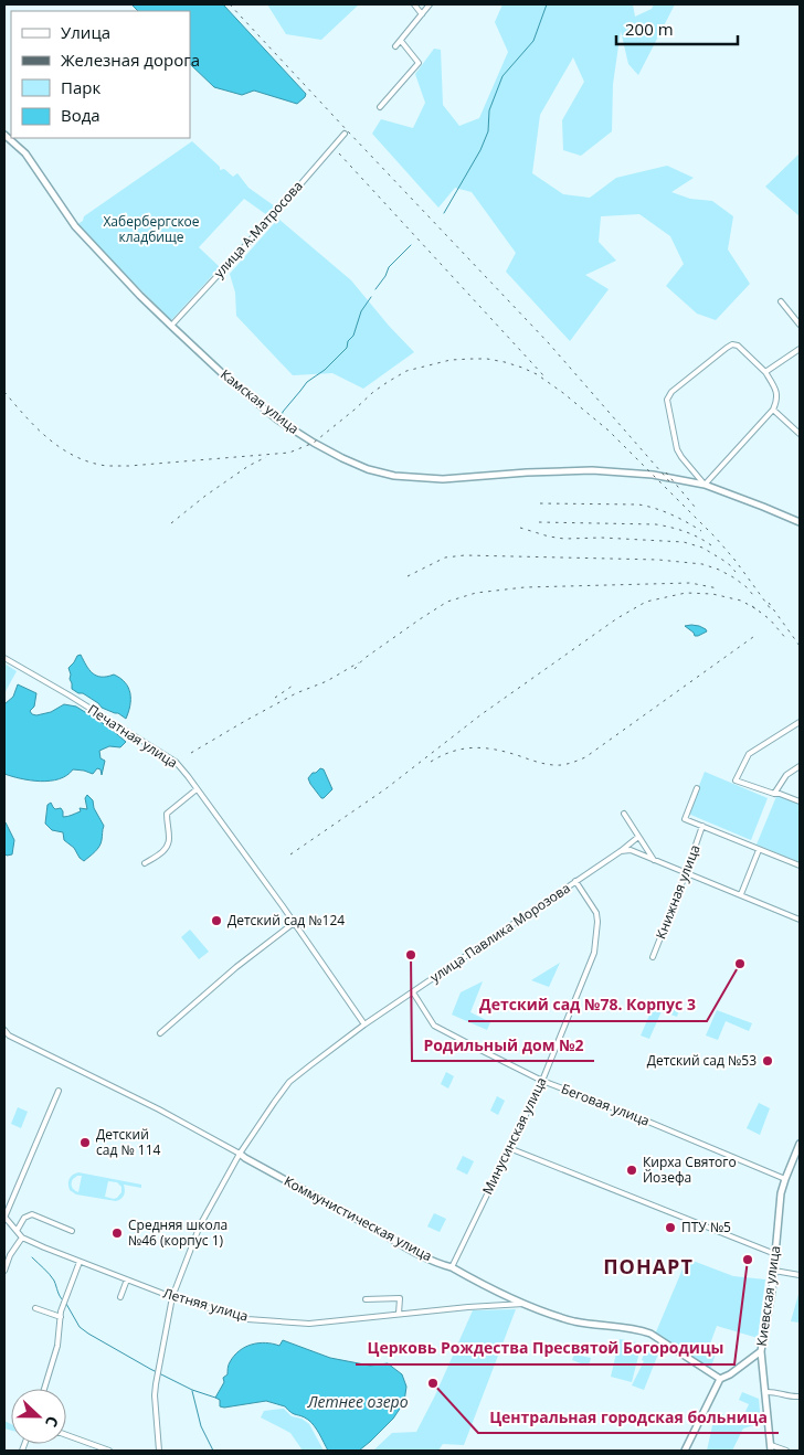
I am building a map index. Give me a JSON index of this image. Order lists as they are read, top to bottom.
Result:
{
  "streets": {
    "main road": ["Камская улица", "Коммунистическая улица", "Киевская улица"],
    "street": [
      "улица А.Матросова",
      "Печатная улица",
      "Книжная улица",
      "улица Павлика Морозова",
      "Беговая улица",
      "Минусинская улица",
      "Летняя улица"
    ]
  },
  "crossings": [
    ["улица А.Матросова", "Камская улица"],
    ["Печатная улица", "улица Павлика Морозова"],
    ["улица Павлика Морозова", "Беговая улица"],
    ["улица Павлика Морозова", "Минусинская улица"],
    ["улица Павлика Морозова", "Коммунистическая улица"],
    ["улица Павлика Морозова", "Летняя улица"],
    ["Беговая улица", "Минусинская улица"],
    ["Беговая улица", "Киевская улица"],
    ["Минусинская улица", "Коммунистическая улица"],
    ["Коммунистическая улица", "Летняя улица"]
  ],
  "districts": ["ПОНАРТ"],
  "water": ["Летнее озеро"],
  "parks": ["Хабербергское кладбище"],
  "places": [
    "Детский сад №124",
    "Родильный дом №2",
    "Детский сад №78. Корпус 3",
    "Детский сад №53",
    "Детский сад № 114",
    "Кирха Святого Йозефа",
    "ПТУ №5",
    "Средняя школа №46 (корпус 1)",
    "Церковь Рождества Пресвятой Богородицы",
    "Центральная городская больница"
  ],
  "legend": [
    "Улица",
    "Железная дорога",
    "Парк",
    "Вода"
  ],
  "scale_bar": "200 m",
  "north": "right"
}
